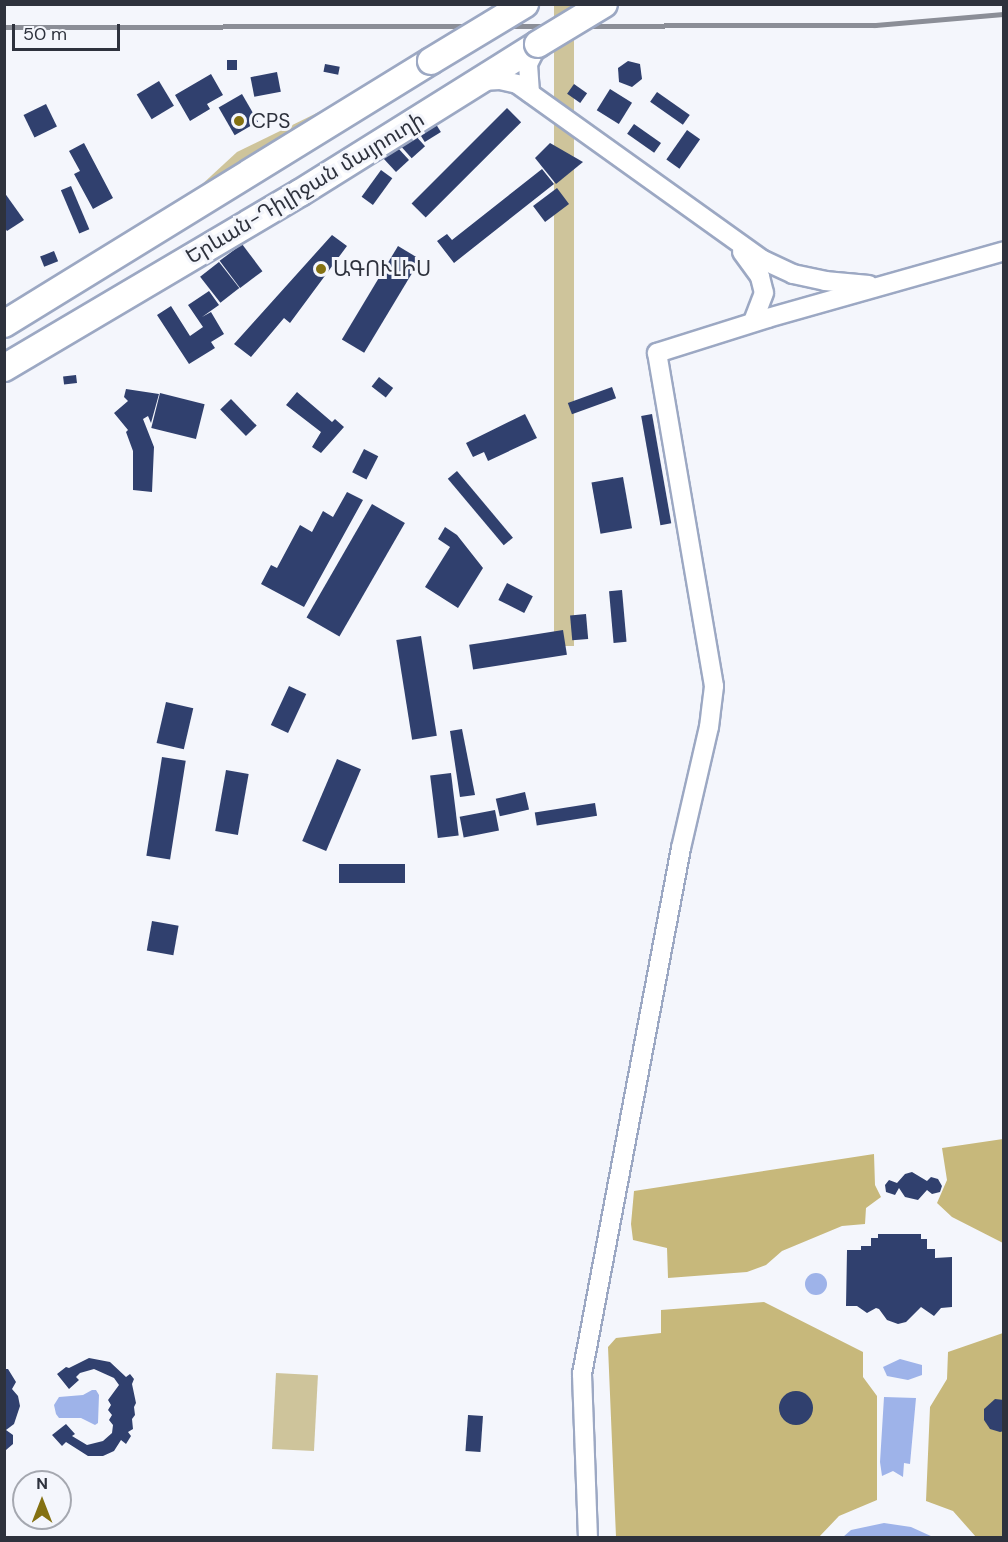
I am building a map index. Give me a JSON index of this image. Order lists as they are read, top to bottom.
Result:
{
  "streets": {
    "highway": ["Երևան-Դիլիջան մայրուղի"]
  },
  "places": ["CPS", "ԱԳՈՒԼԻՍ"],
  "scale_bar": "50 m",
  "north": "top"
}
